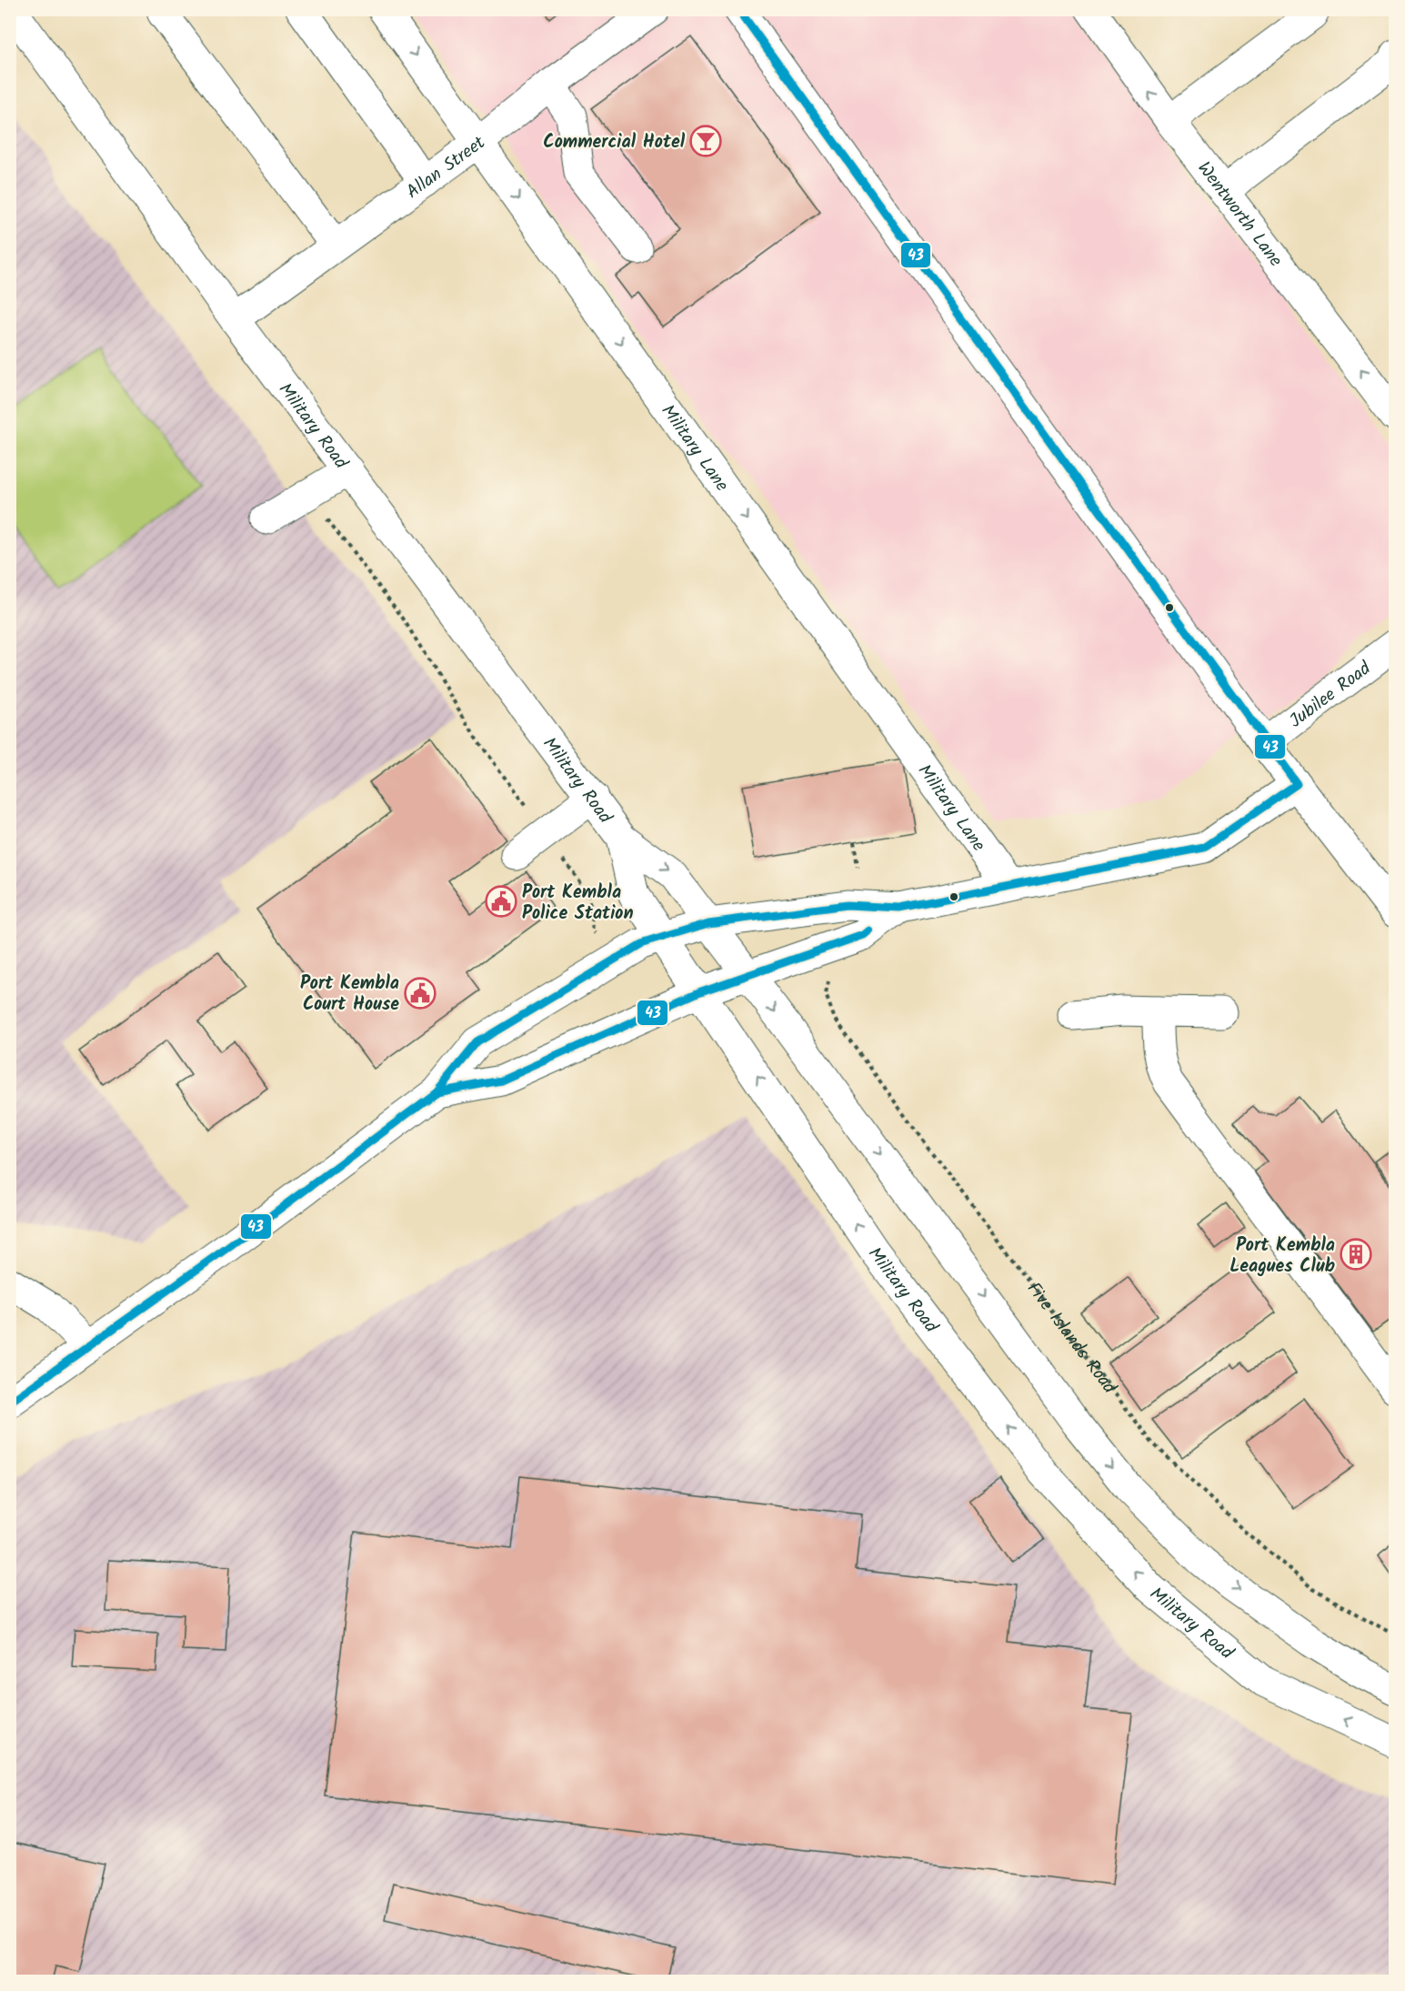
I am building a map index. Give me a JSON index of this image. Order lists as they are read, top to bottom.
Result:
{
  "streets": {
    "street": [
      "Allan Street",
      "Wentworth Lane",
      "Military Road",
      "Military Lane",
      "Jubilee Road"
    ],
    "path": ["Five Islands Road"]
  },
  "crossings": [
    ["Allan Street", "Military Road"],
    ["Allan Street", "Military Lane"]
  ],
  "one_way": ["Wentworth Lane"],
  "places": {
    "bar": ["Commercial Hotel"],
    "public building": ["Port Kembla Police Station", "Port Kembla Court House"],
    "building": ["Port Kembla Leagues Club"]
  },
  "lines": ["transit line 43"]
}
